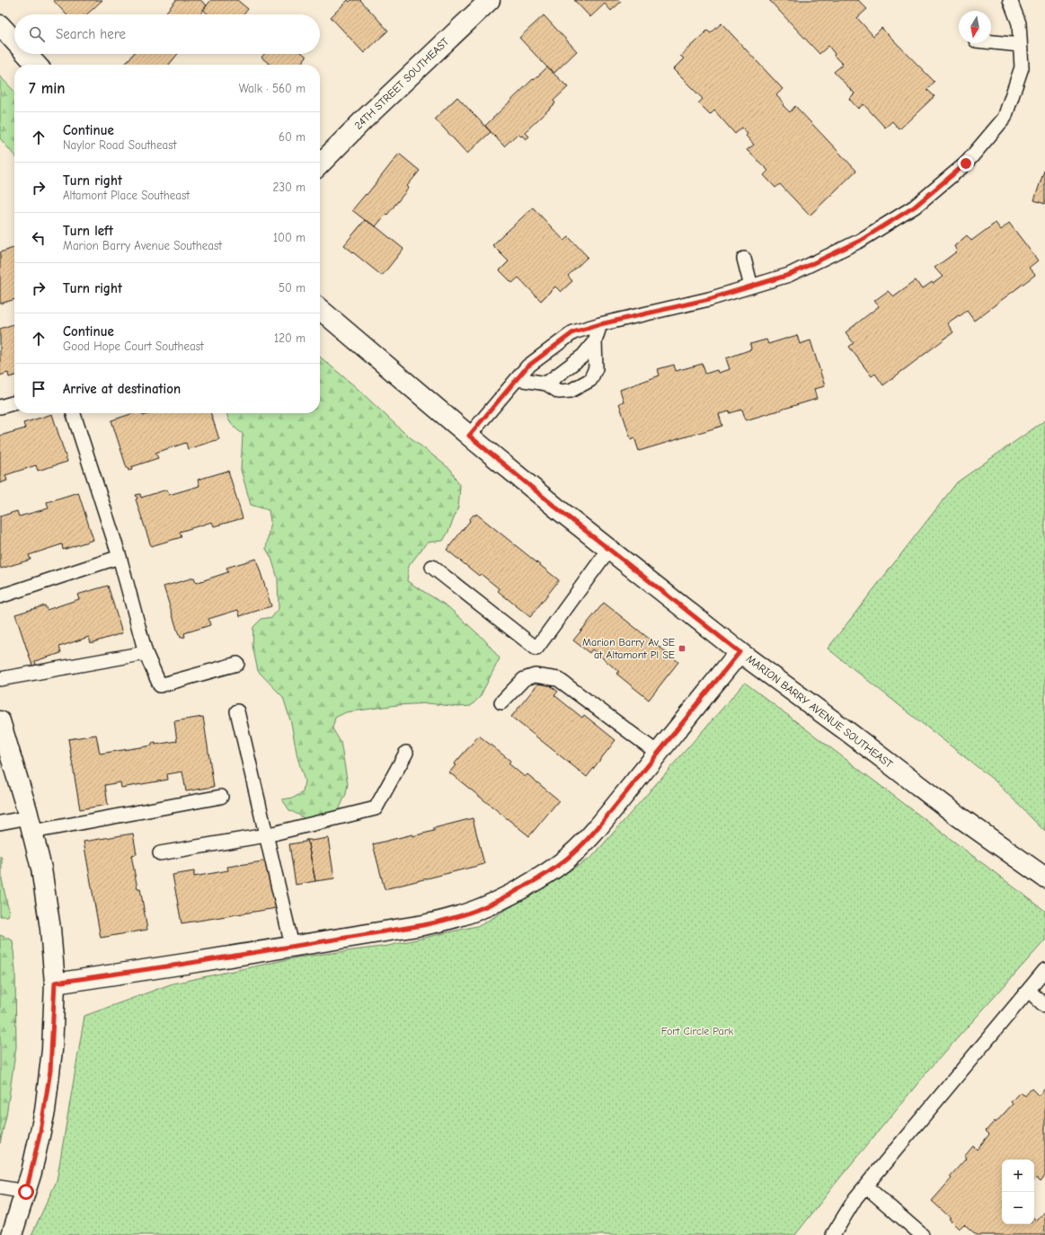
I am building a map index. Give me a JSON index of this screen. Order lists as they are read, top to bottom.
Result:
{
  "streets": {
    "street": ["24TH STREET SOUTHEAST", "MARION BARRY AVENUE SOUTHEAST"]
  },
  "parks": ["Fort Circle Park"],
  "places": {
    "transit": ["Marion Barry Av SE at Altamont Pl SE"]
  },
  "north": "bottom",
  "page": {
    "search": "Search here",
    "heading": ["7 min", "Walk · 560 m"],
    "list": [
      ["Continue", "Naylor Road Southeast", "60 m"],
      ["Turn right", "Altamont Place Southeast", "230 m"],
      ["Turn left", "Marion Barry Avenue Southeast", "100 m"],
      ["Turn right", "50 m"],
      ["Continue", "Good Hope Court Southeast", "120 m"],
      "Arrive at destination"
    ],
    "map_buttons": ["+", "−"]
  }
}
